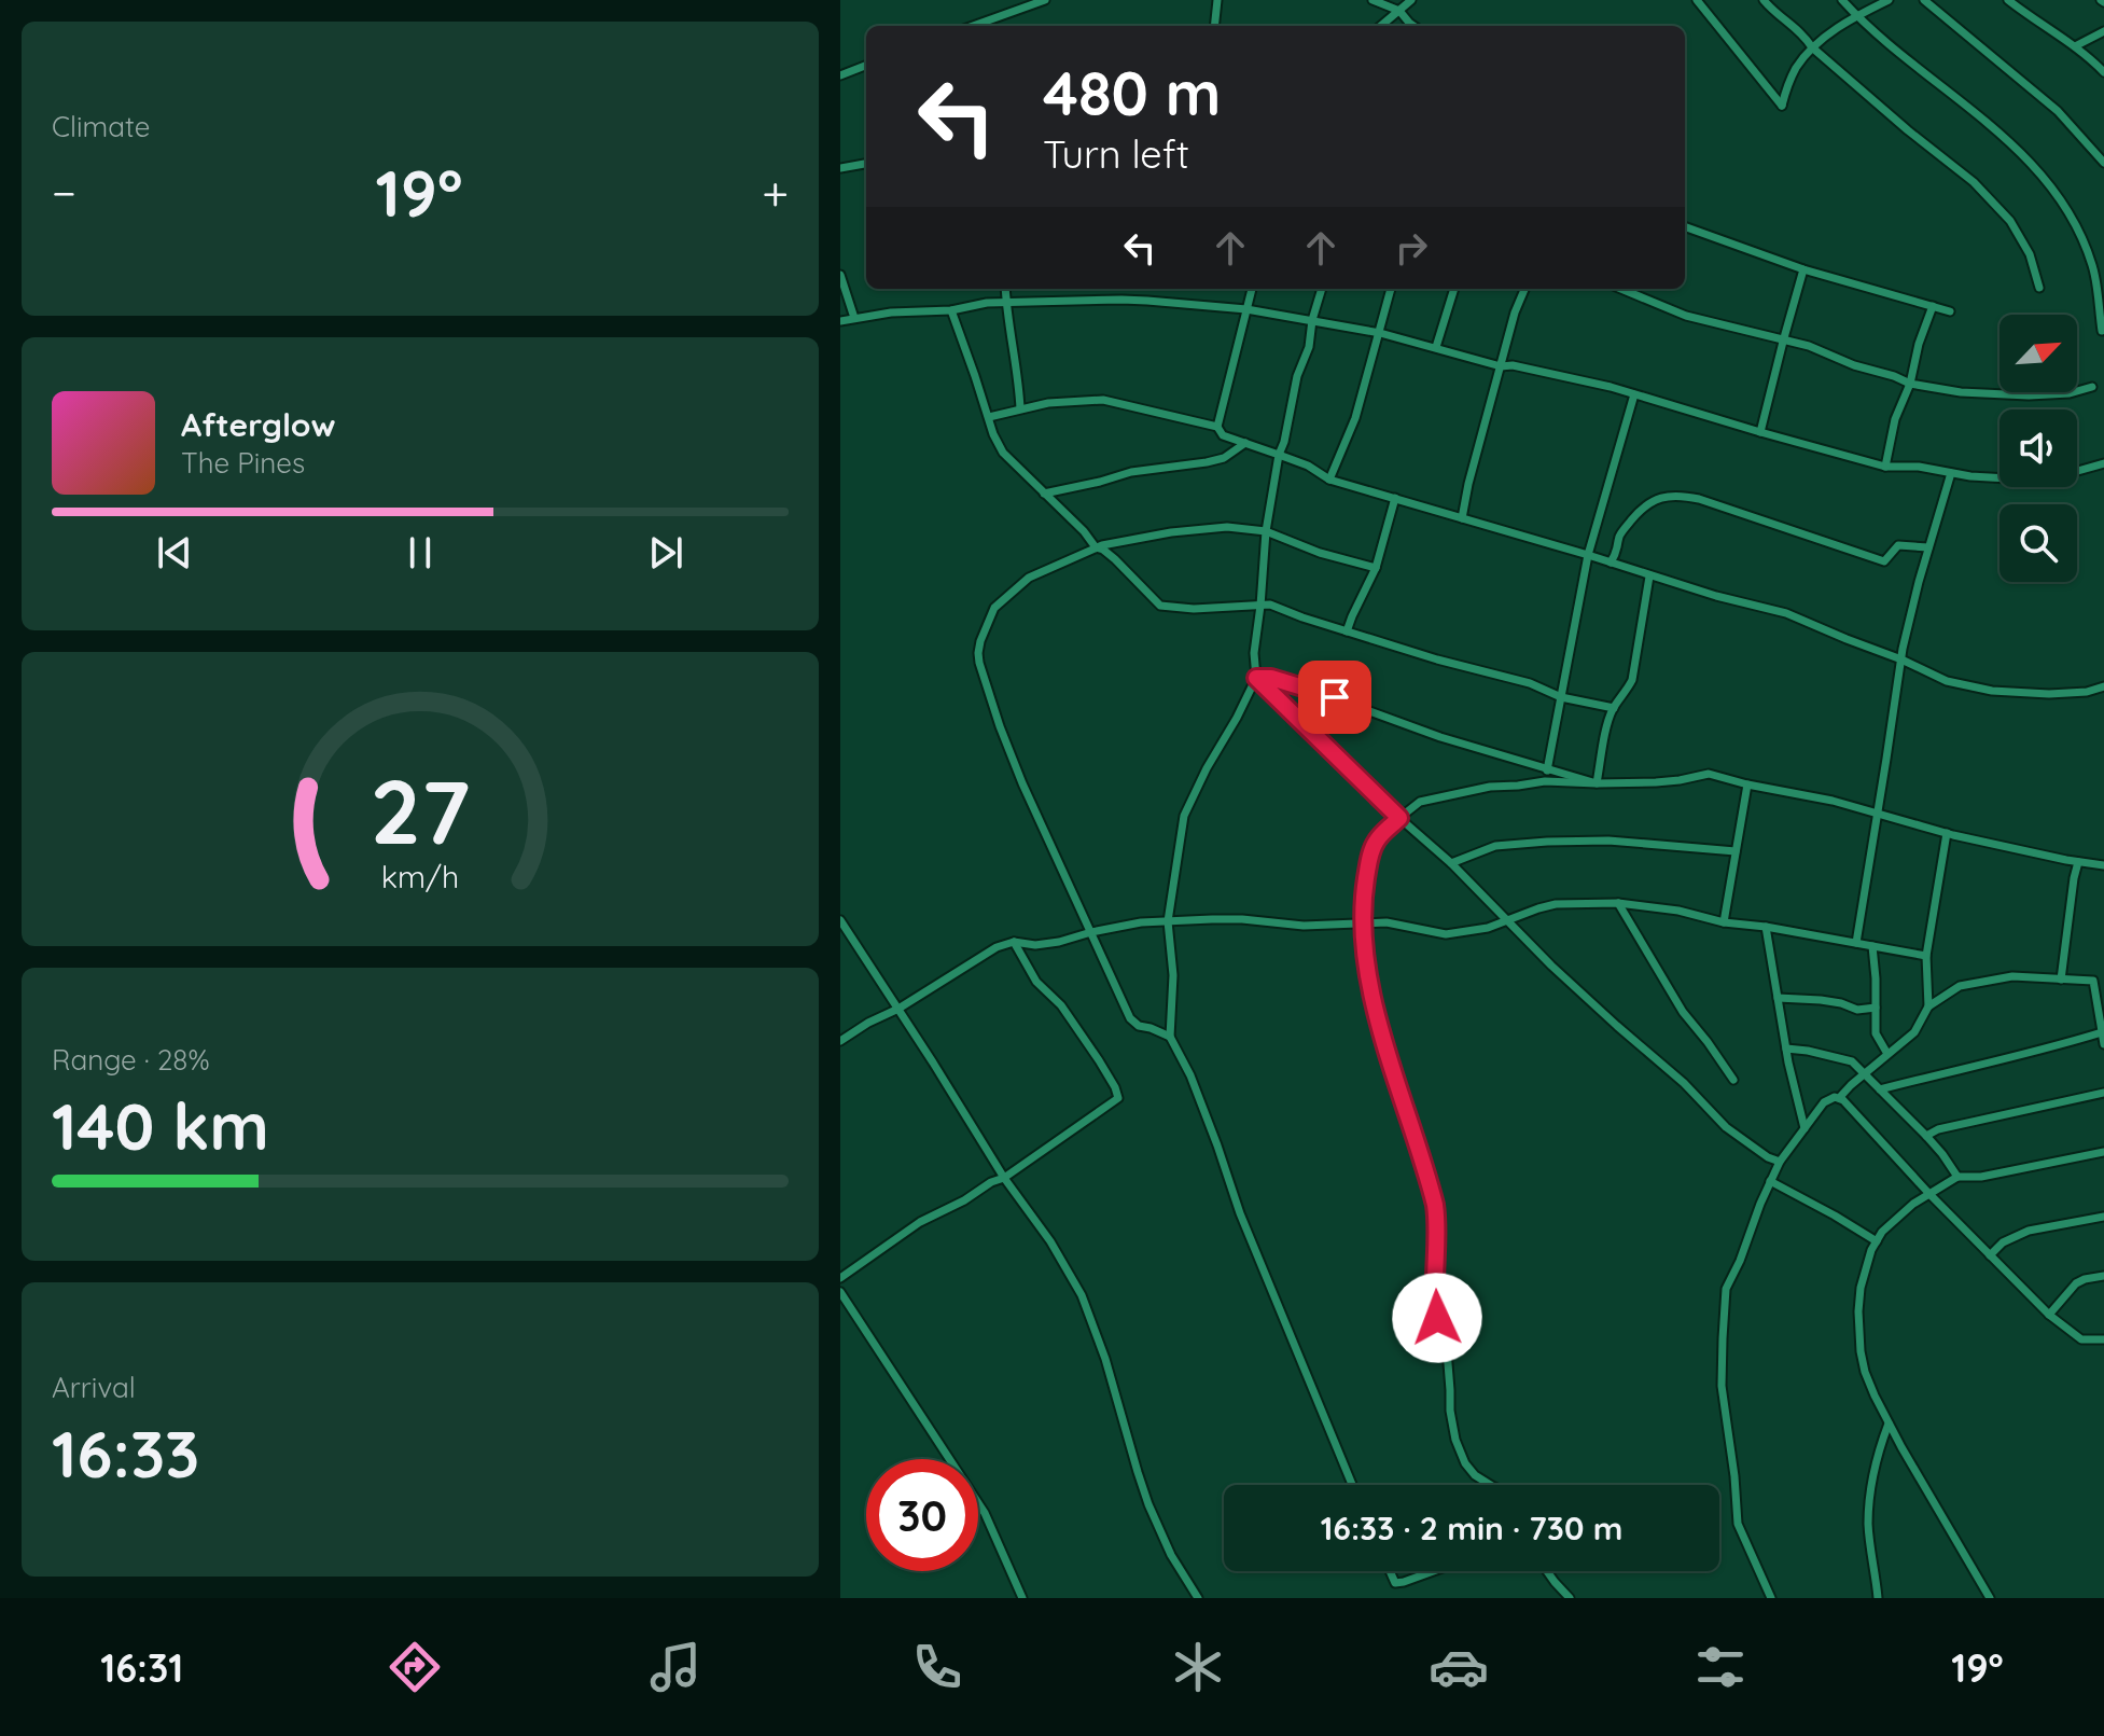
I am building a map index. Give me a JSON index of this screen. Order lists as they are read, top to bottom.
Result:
{
  "north": "top right",
  "page": {
    "tile": [
      "Climate",
      ["Range · 28%", "140 km"],
      ["Arrival", "16:33"]
    ],
    "turn": ["480 m", "Turn left"],
    "heat": ["−", "19°", "+"],
    "song": ["Afterglow", "The Pines"],
    "limit": "30",
    "trip": "16:33 · 2 min · 730 m",
    "tabs": ["16:31", "19°"],
    "gauge": ["27", "km/h"]
  }
}
